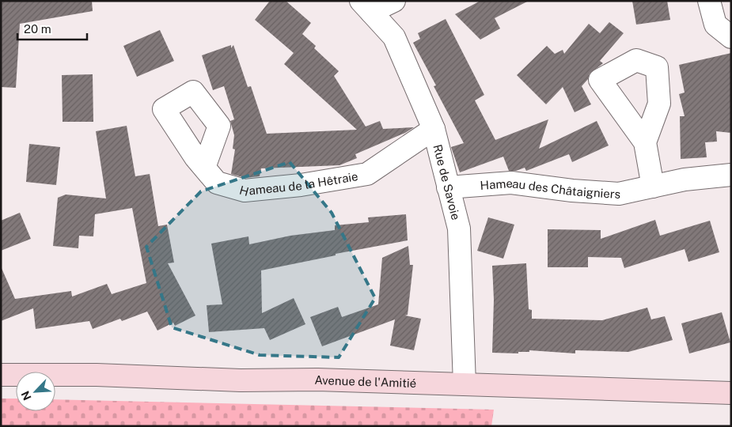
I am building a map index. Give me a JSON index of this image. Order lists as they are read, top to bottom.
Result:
{
  "streets": {
    "street": [
      "Hameau de la Hêtraie",
      "Rue de Savoie",
      "Hameau des Châtaigniers",
      "Avenue de l'Amitié"
    ]
  },
  "crossings": [
    ["Hameau de la Hêtraie", "Rue de Savoie"],
    ["Rue de Savoie", "Hameau des Châtaigniers"],
    ["Rue de Savoie", "Avenue de l'Amitié"]
  ],
  "scale_bar": "20 m",
  "north": "bottom left"
}
